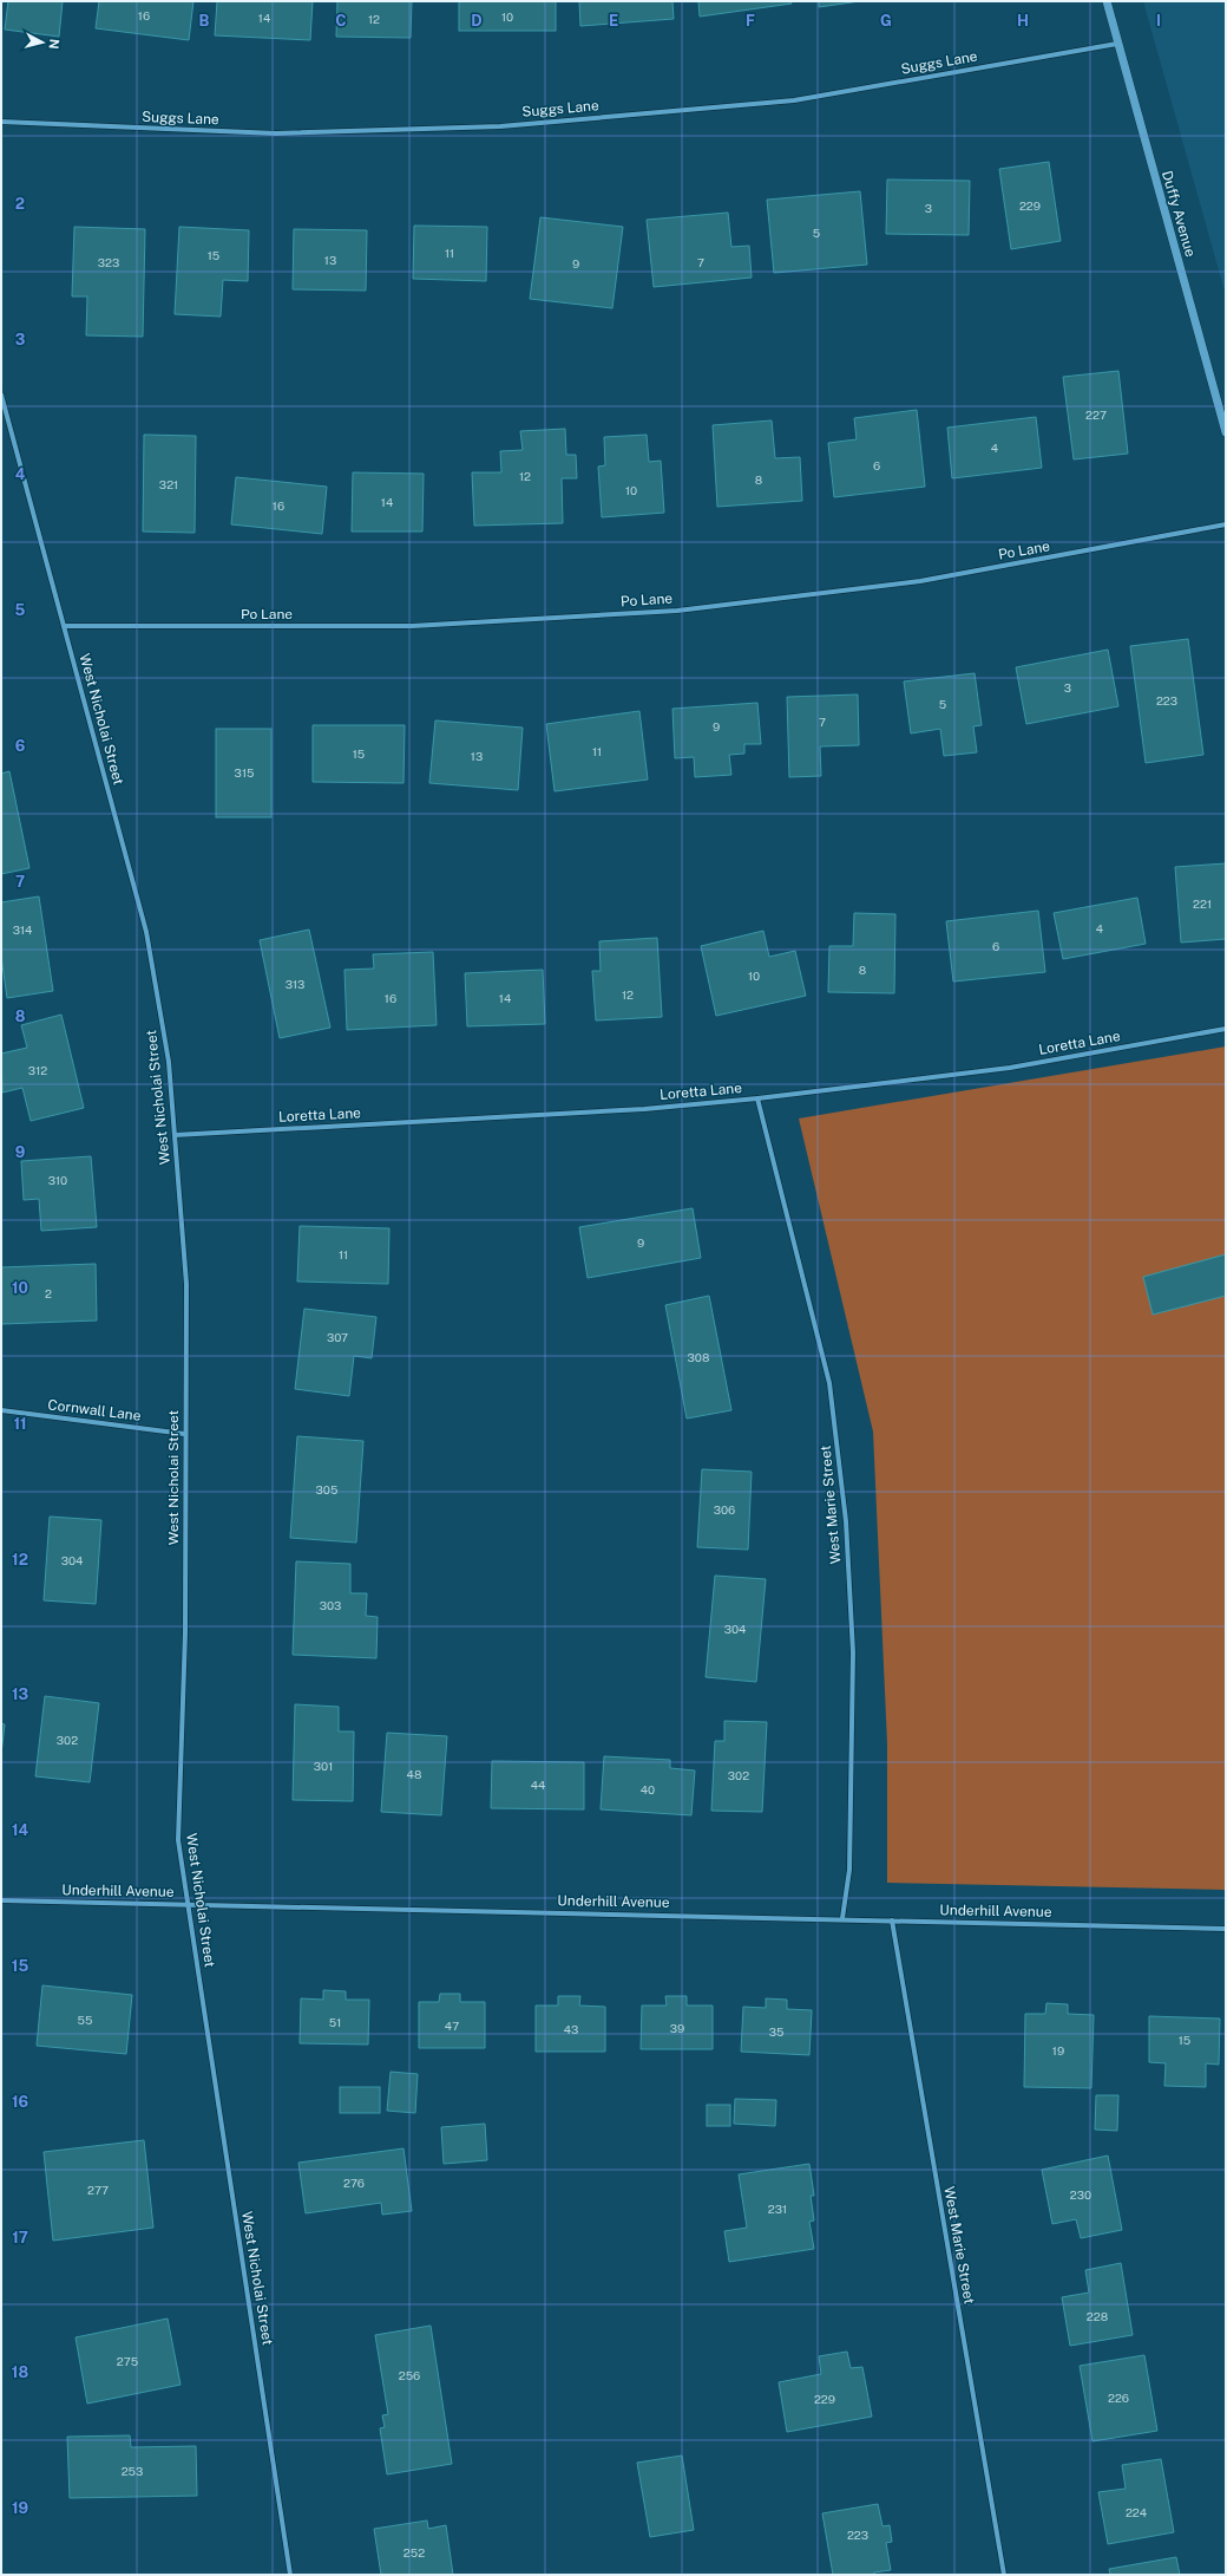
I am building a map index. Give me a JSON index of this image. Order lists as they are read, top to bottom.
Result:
{
  "streets": {
    "street": [
      "Suggs Lane",
      "Duffy Avenue",
      "Po Lane",
      "West Nicholai Street",
      "Loretta Lane",
      "Cornwall Lane",
      "West Marie Street",
      "Underhill Avenue"
    ]
  },
  "crossings": [
    ["Suggs Lane", "Duffy Avenue"],
    ["Po Lane", "West Nicholai Street"],
    ["West Nicholai Street", "Loretta Lane"],
    ["West Nicholai Street", "Cornwall Lane"],
    ["West Nicholai Street", "Underhill Avenue"],
    ["Loretta Lane", "West Marie Street"],
    ["West Marie Street", "Underhill Avenue"]
  ],
  "house_numbers": [
    "16",
    "10",
    "14",
    "12",
    "229",
    "3",
    "5",
    "11",
    "15",
    "13",
    "323",
    "7",
    "9",
    "227",
    "4",
    "6",
    "12",
    "8",
    "321",
    "10",
    "14",
    "16",
    "3",
    "223",
    "5",
    "7",
    "9",
    "11",
    "15",
    "13",
    "315",
    "221",
    "4",
    "314",
    "6",
    "8",
    "10",
    "313",
    "12",
    "16",
    "14",
    "312",
    "310",
    "9",
    "11",
    "2",
    "307",
    "308",
    "305",
    "306",
    "304",
    "303",
    "304",
    "302",
    "301",
    "48",
    "302",
    "44",
    "40",
    "55",
    "51",
    "47",
    "39",
    "43",
    "35",
    "15",
    "19",
    "276",
    "277",
    "230",
    "231",
    "228",
    "275",
    "256",
    "226",
    "229",
    "253",
    "224",
    "223",
    "252"
  ],
  "north": "right",
  "grid": {
    "columns": [
      "B",
      "C",
      "D",
      "E",
      "F",
      "G",
      "H",
      "I"
    ],
    "rows": [
      "2",
      "3",
      "4",
      "5",
      "6",
      "7",
      "8",
      "9",
      "10",
      "11",
      "12",
      "13",
      "14",
      "15",
      "16",
      "17",
      "18",
      "19"
    ]
  }
}
